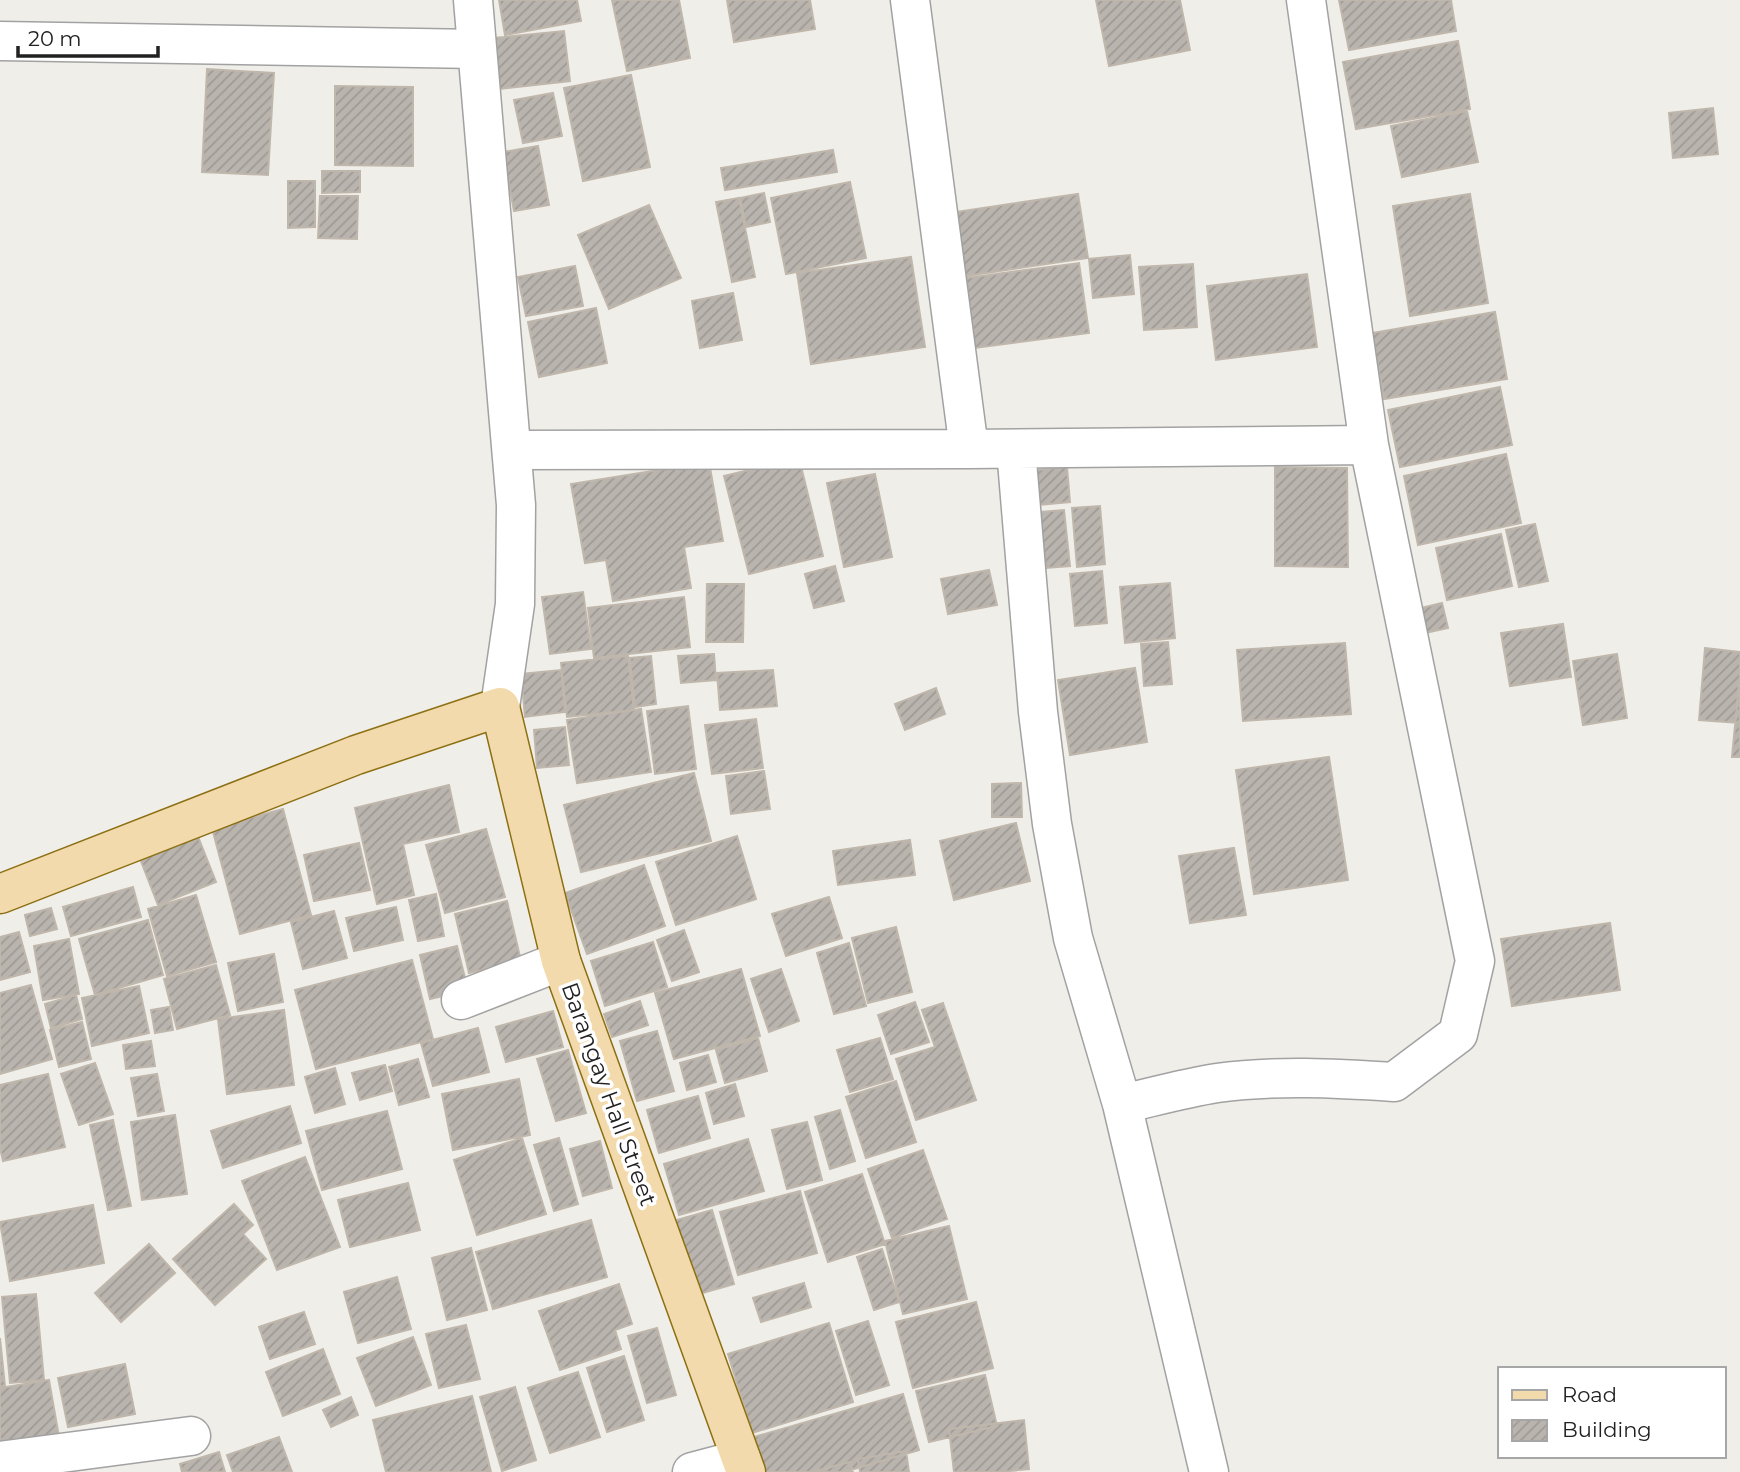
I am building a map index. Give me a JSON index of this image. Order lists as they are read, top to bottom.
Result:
{
  "streets": {
    "main road": ["Barangay Hall Street"]
  },
  "legend": ["Road", "Building"],
  "scale_bar": "20 m"
}
